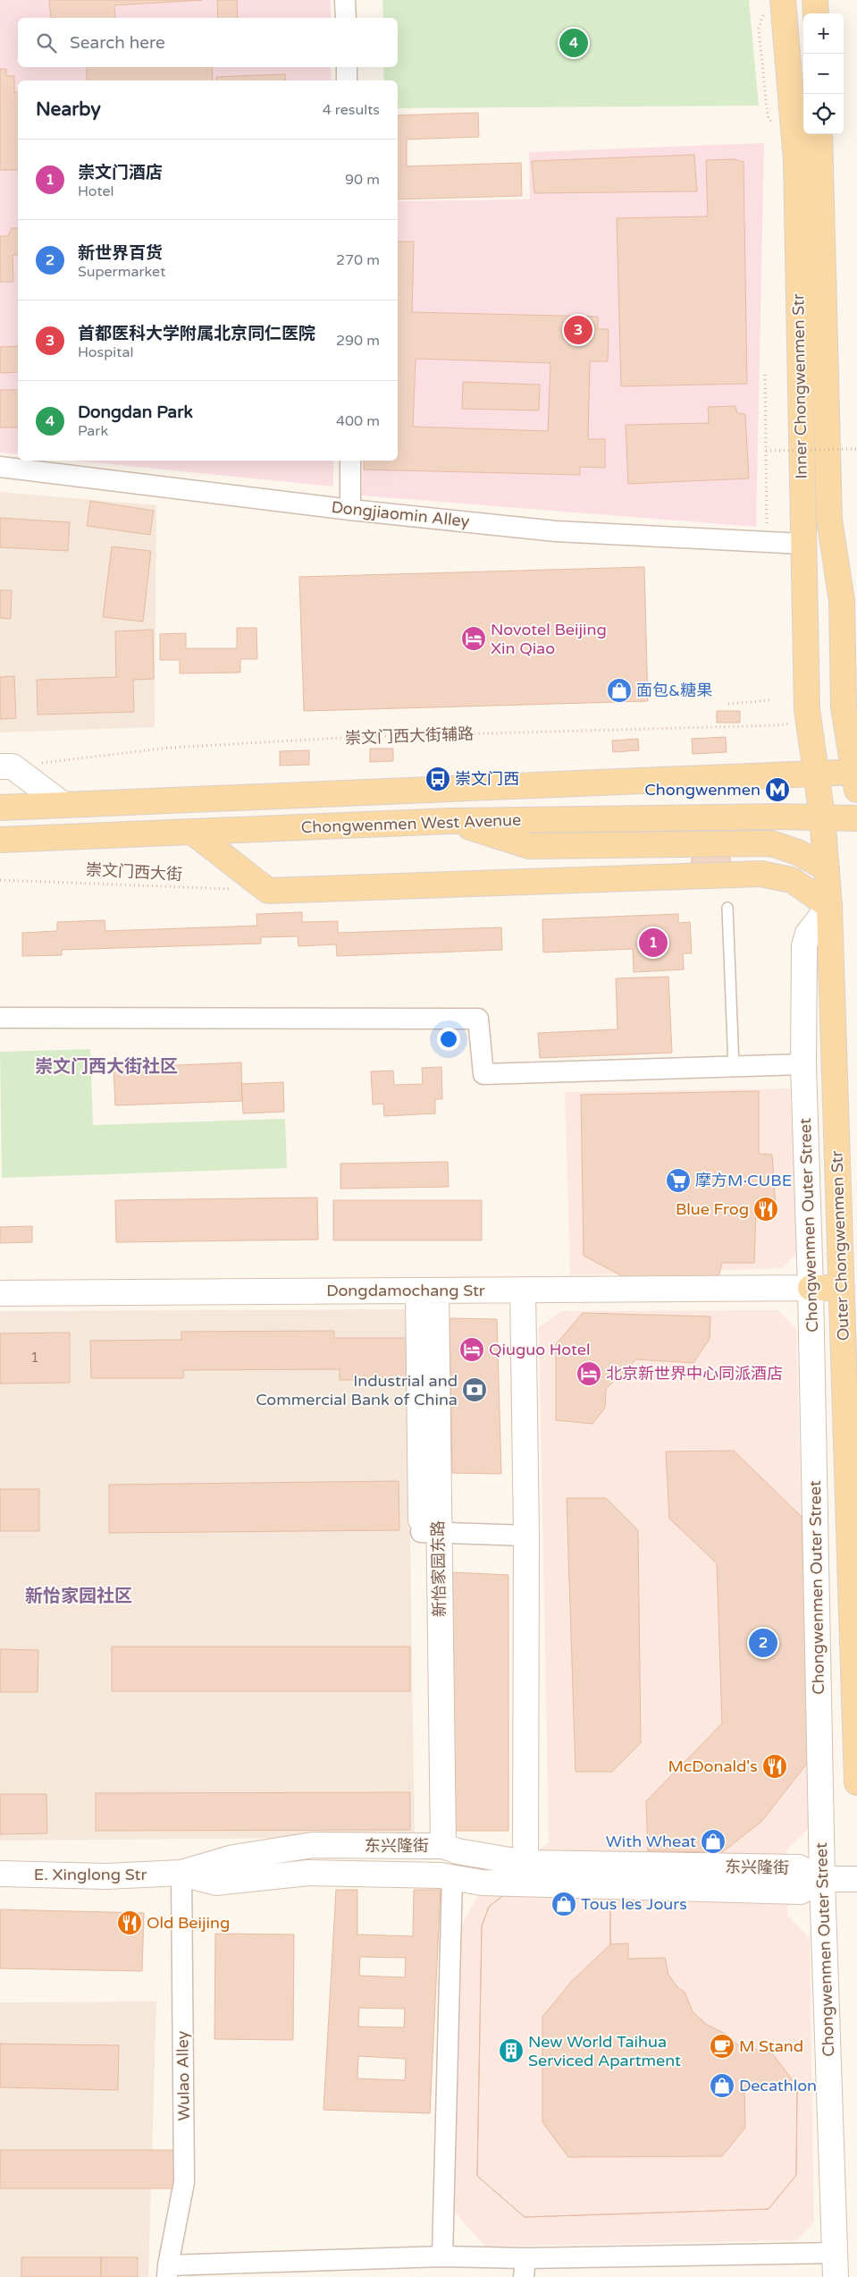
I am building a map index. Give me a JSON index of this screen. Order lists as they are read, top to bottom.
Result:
{
  "streets": {
    "main road": ["Inner Chongwenmen Str", "Chongwenmen West Avenue", "Outer Chongwenmen Str"],
    "street": [
      "Dongjiaomin Alley",
      "Chongwenmen Outer Street",
      "Dongdamochang Str",
      "新怡家园东路",
      "东兴隆街",
      "E. Xinglong Str",
      "Wulao Alley"
    ],
    "path": ["崇文门西大街辅路", "崇文门西大街"]
  },
  "crossings": [
    ["Inner Chongwenmen Str", "Dongjiaomin Alley"],
    ["Inner Chongwenmen Str", "崇文门西大街辅路"],
    ["Inner Chongwenmen Str", "Chongwenmen West Avenue"],
    ["Inner Chongwenmen Str", "Outer Chongwenmen Str"],
    ["Chongwenmen West Avenue", "Outer Chongwenmen Str"],
    ["Chongwenmen Outer Street", "Outer Chongwenmen Str"],
    ["Chongwenmen Outer Street", "Dongdamochang Str"],
    ["Chongwenmen Outer Street", "东兴隆街"],
    ["Dongdamochang Str", "新怡家园东路"],
    ["新怡家园东路", "东兴隆街"],
    ["东兴隆街", "E. Xinglong Str"],
    ["东兴隆街", "Wulao Alley"],
    ["E. Xinglong Str", "Wulao Alley"]
  ],
  "districts": ["崇文门西大街社区", "新怡家园社区"],
  "places": {
    "hotel": ["Novotel Beijing Xin Qiao", "Qiuguo Hotel", "北京新世界中心同派酒店"],
    "shop": [
      "面包&糖果",
      "With Wheat",
      "Tous les Jours",
      "Decathlon"
    ],
    "bus stop": ["崇文门西"],
    "metro station": ["Chongwenmen"],
    "supermarket": ["摩方M·CUBE"],
    "restaurant": ["Blue Frog", "McDonald's", "Old Beijing"],
    "bank": ["Industrial and Commercial Bank of China"],
    "cafe": ["M Stand"],
    "building": ["New World Taihua Serviced Apartment"]
  },
  "house_numbers": ["1"],
  "page": {
    "map_buttons": ["+", "−"],
    "search": "Search here",
    "pins": [
      "4",
      "3",
      "1",
      "2"
    ],
    "heading": ["Nearby", "4 results"],
    "list": [
      {
        "mark": "1",
        "name": "崇文门酒店",
        "note": "Hotel",
        "value": "90 m"
      },
      {
        "mark": "2",
        "name": "新世界百货",
        "note": "Supermarket",
        "value": "270 m"
      },
      {
        "mark": "3",
        "name": "首都医科大学附属北京同仁医院",
        "note": "Hospital",
        "value": "290 m"
      },
      {
        "mark": "4",
        "name": "Dongdan Park",
        "note": "Park",
        "value": "400 m"
      }
    ]
  }
}
